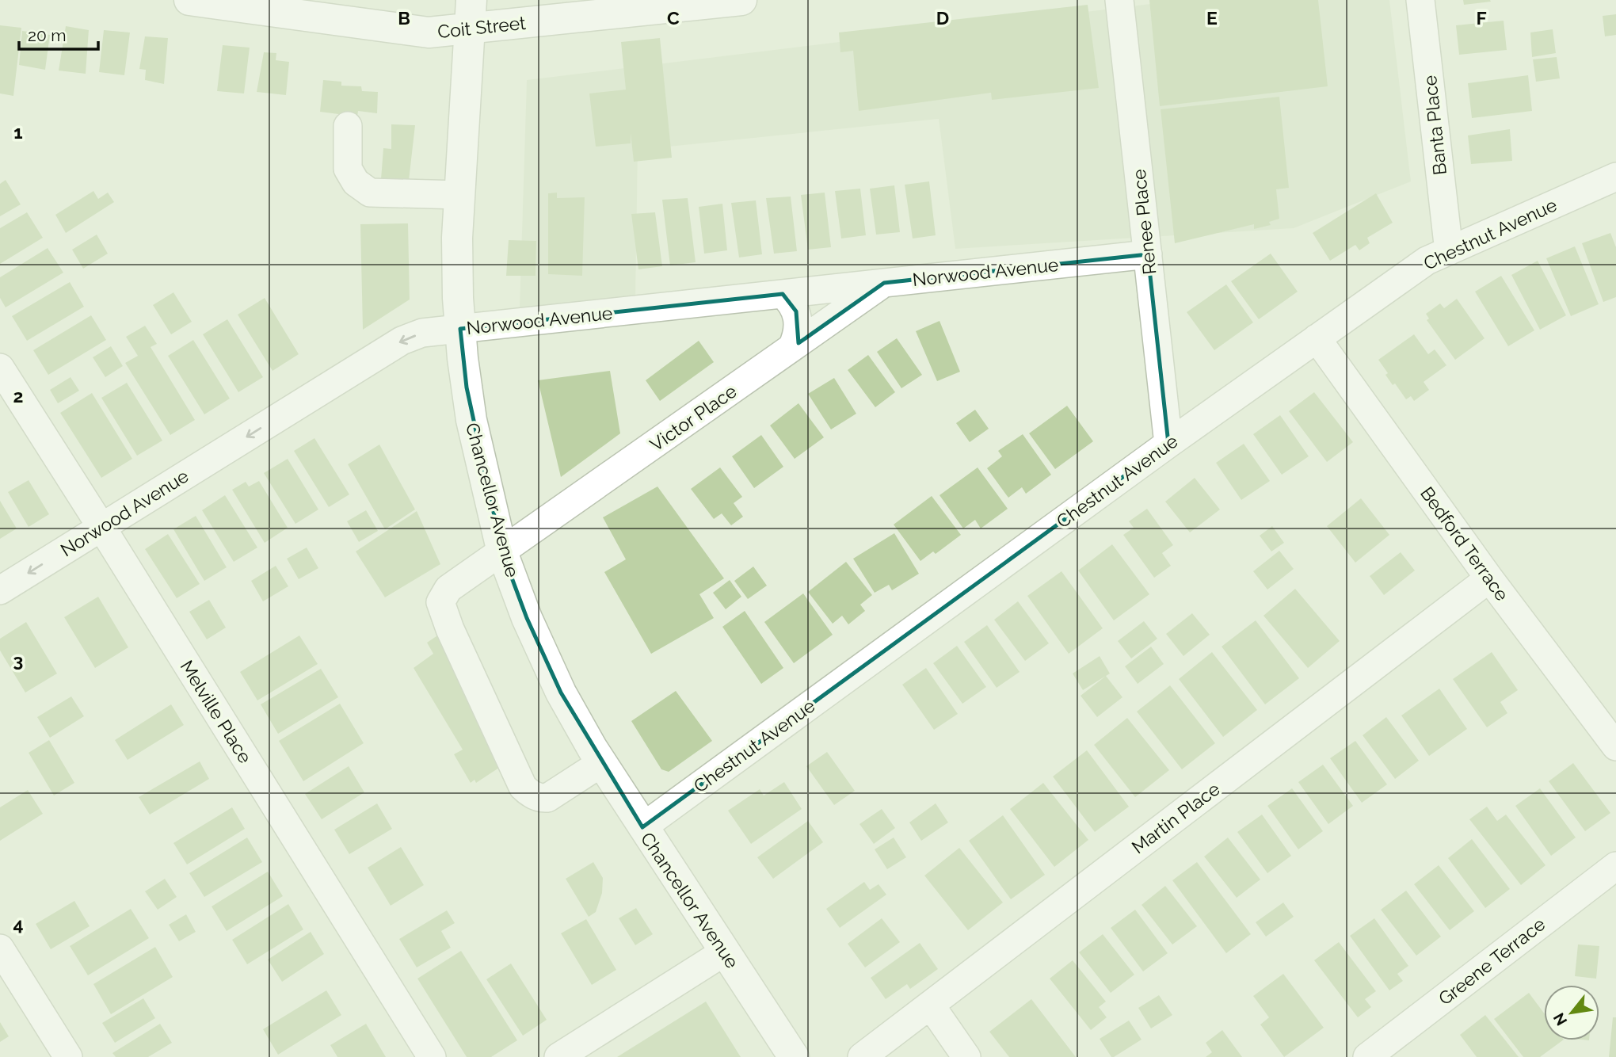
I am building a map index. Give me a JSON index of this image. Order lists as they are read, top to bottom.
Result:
{
  "streets": {
    "main road": ["Coit Street", "Chancellor Avenue"],
    "street": [
      "Banta Place",
      "Renee Place",
      "Chestnut Avenue",
      "Norwood Avenue",
      "Victor Place",
      "Bedford Terrace",
      "Melville Place",
      "Martin Place",
      "Greene Terrace"
    ]
  },
  "crossings": [
    ["Coit Street", "Chancellor Avenue"],
    ["Banta Place", "Chestnut Avenue"],
    ["Renee Place", "Chestnut Avenue"],
    ["Renee Place", "Norwood Avenue"],
    ["Chestnut Avenue", "Chancellor Avenue"],
    ["Chestnut Avenue", "Bedford Terrace"],
    ["Norwood Avenue", "Victor Place"],
    ["Norwood Avenue", "Chancellor Avenue"],
    ["Norwood Avenue", "Melville Place"],
    ["Victor Place", "Chancellor Avenue"],
    ["Bedford Terrace", "Martin Place"]
  ],
  "one_way": ["Norwood Avenue"],
  "scale_bar": "20 m",
  "north": "bottom left",
  "grid": {
    "columns": [
      "B",
      "C",
      "D",
      "E",
      "F"
    ],
    "rows": [
      "1",
      "2",
      "3",
      "4"
    ]
  }
}
